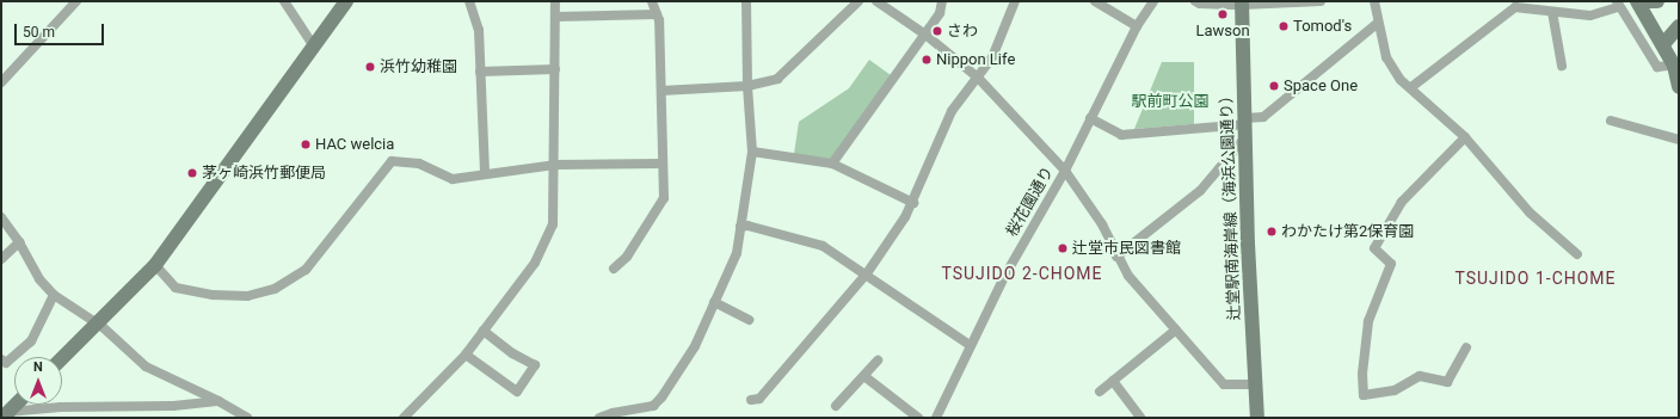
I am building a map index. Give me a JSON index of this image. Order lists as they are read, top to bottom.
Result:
{
  "streets": {
    "street": ["桜花園通り", "辻堂駅南海岸線（海浜公園通り）"]
  },
  "districts": ["TSUJIDO 2-CHOME", "TSUJIDO 1-CHOME"],
  "parks": ["駅前町公園"],
  "places": [
    "Lawson",
    "Tomod's",
    "さわ",
    "Nippon Life",
    "浜竹幼稚園",
    "Space One",
    "HAC welcia",
    "茅ヶ崎浜竹郵便局",
    "わかたけ第2保育園",
    "辻堂市民図書館"
  ],
  "scale_bar": "50 m",
  "north": "top"
}
